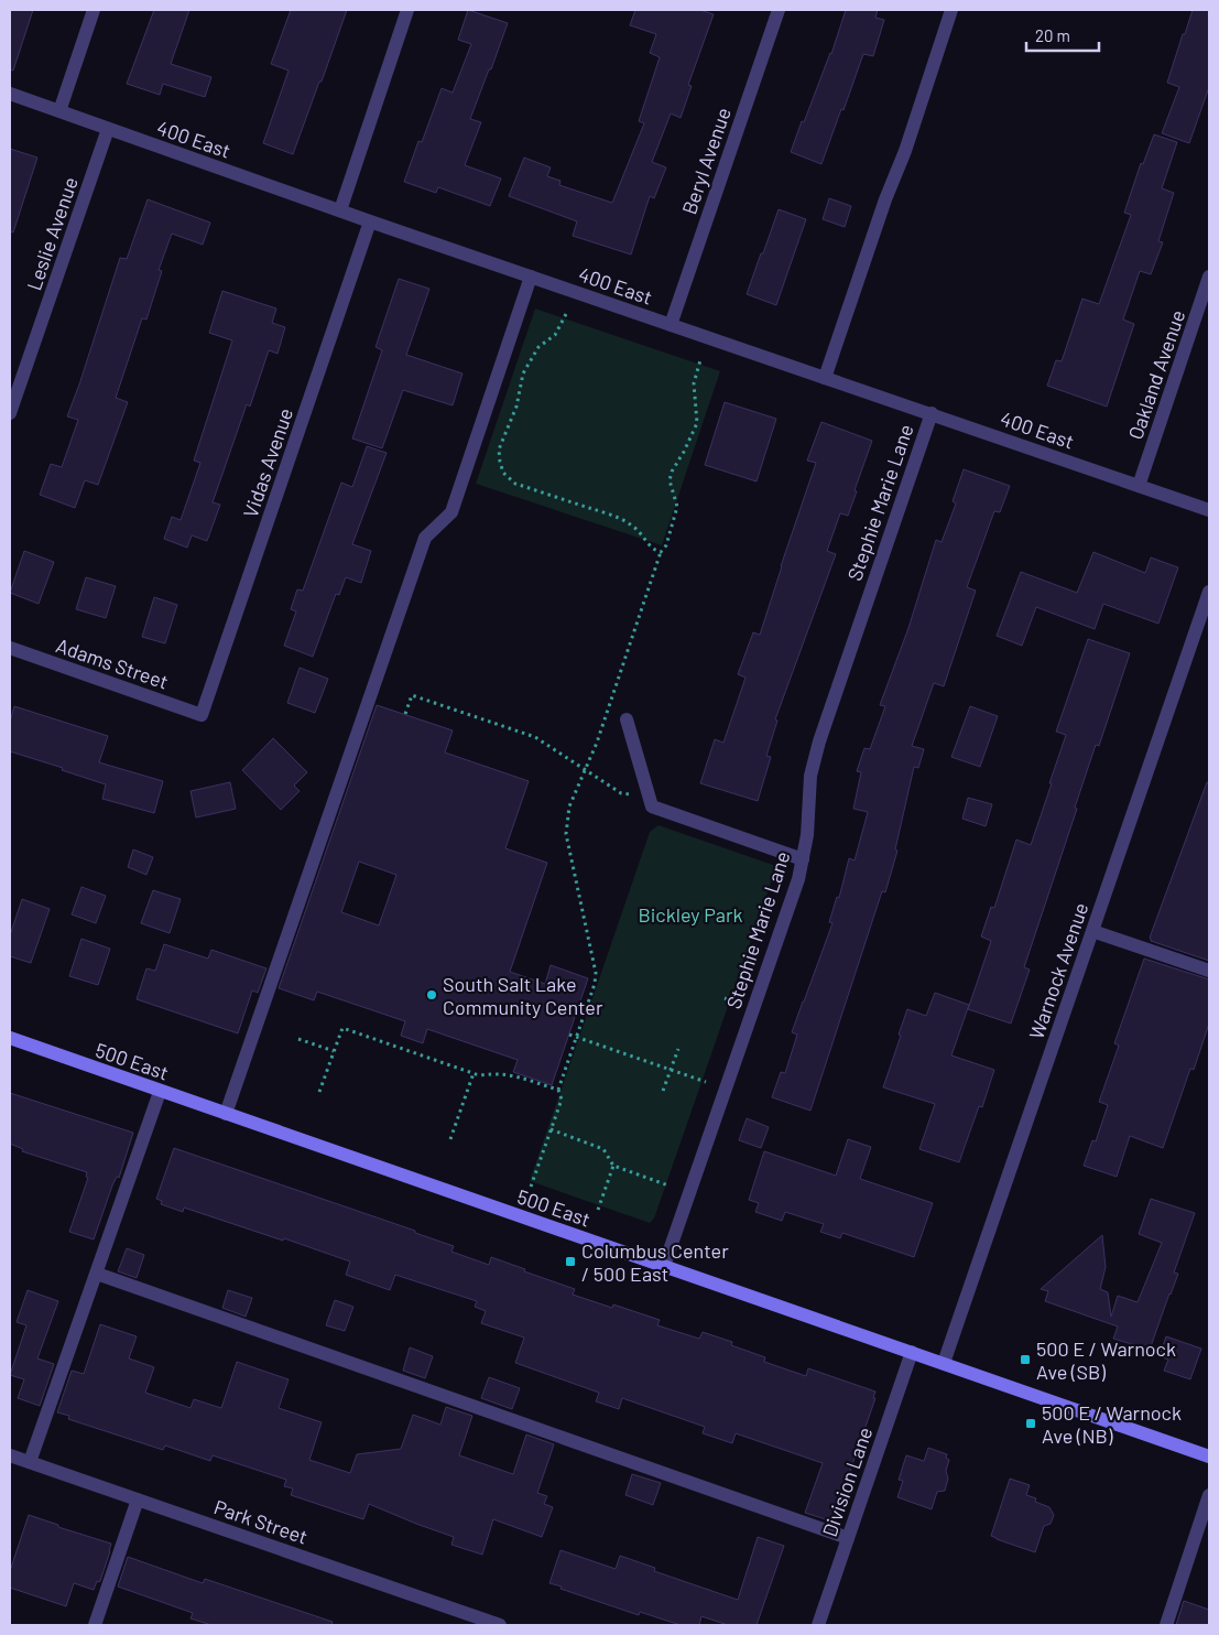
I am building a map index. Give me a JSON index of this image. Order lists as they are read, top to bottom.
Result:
{
  "streets": {
    "street": [
      "400 East",
      "Beryl Avenue",
      "Leslie Avenue",
      "Oakland Avenue",
      "Vidas Avenue",
      "Stephie Marie Lane",
      "Adams Street",
      "Warnock Avenue",
      "500 East",
      "Division Lane",
      "Park Street"
    ]
  },
  "crossings": [
    ["400 East", "Beryl Avenue"],
    ["400 East", "Leslie Avenue"],
    ["400 East", "Oakland Avenue"],
    ["400 East", "Vidas Avenue"],
    ["400 East", "Stephie Marie Lane"],
    ["Vidas Avenue", "Adams Street"],
    ["Stephie Marie Lane", "500 East"],
    ["Warnock Avenue", "500 East"],
    ["500 East", "Division Lane"]
  ],
  "parks": ["Bickley Park"],
  "places": {
    "other": ["South Salt Lake Community Center"],
    "transit": ["Columbus Center / 500 East", "500 E / Warnock Ave (SB)", "500 E / Warnock Ave (NB)"]
  },
  "scale_bar": "20 m"
}
